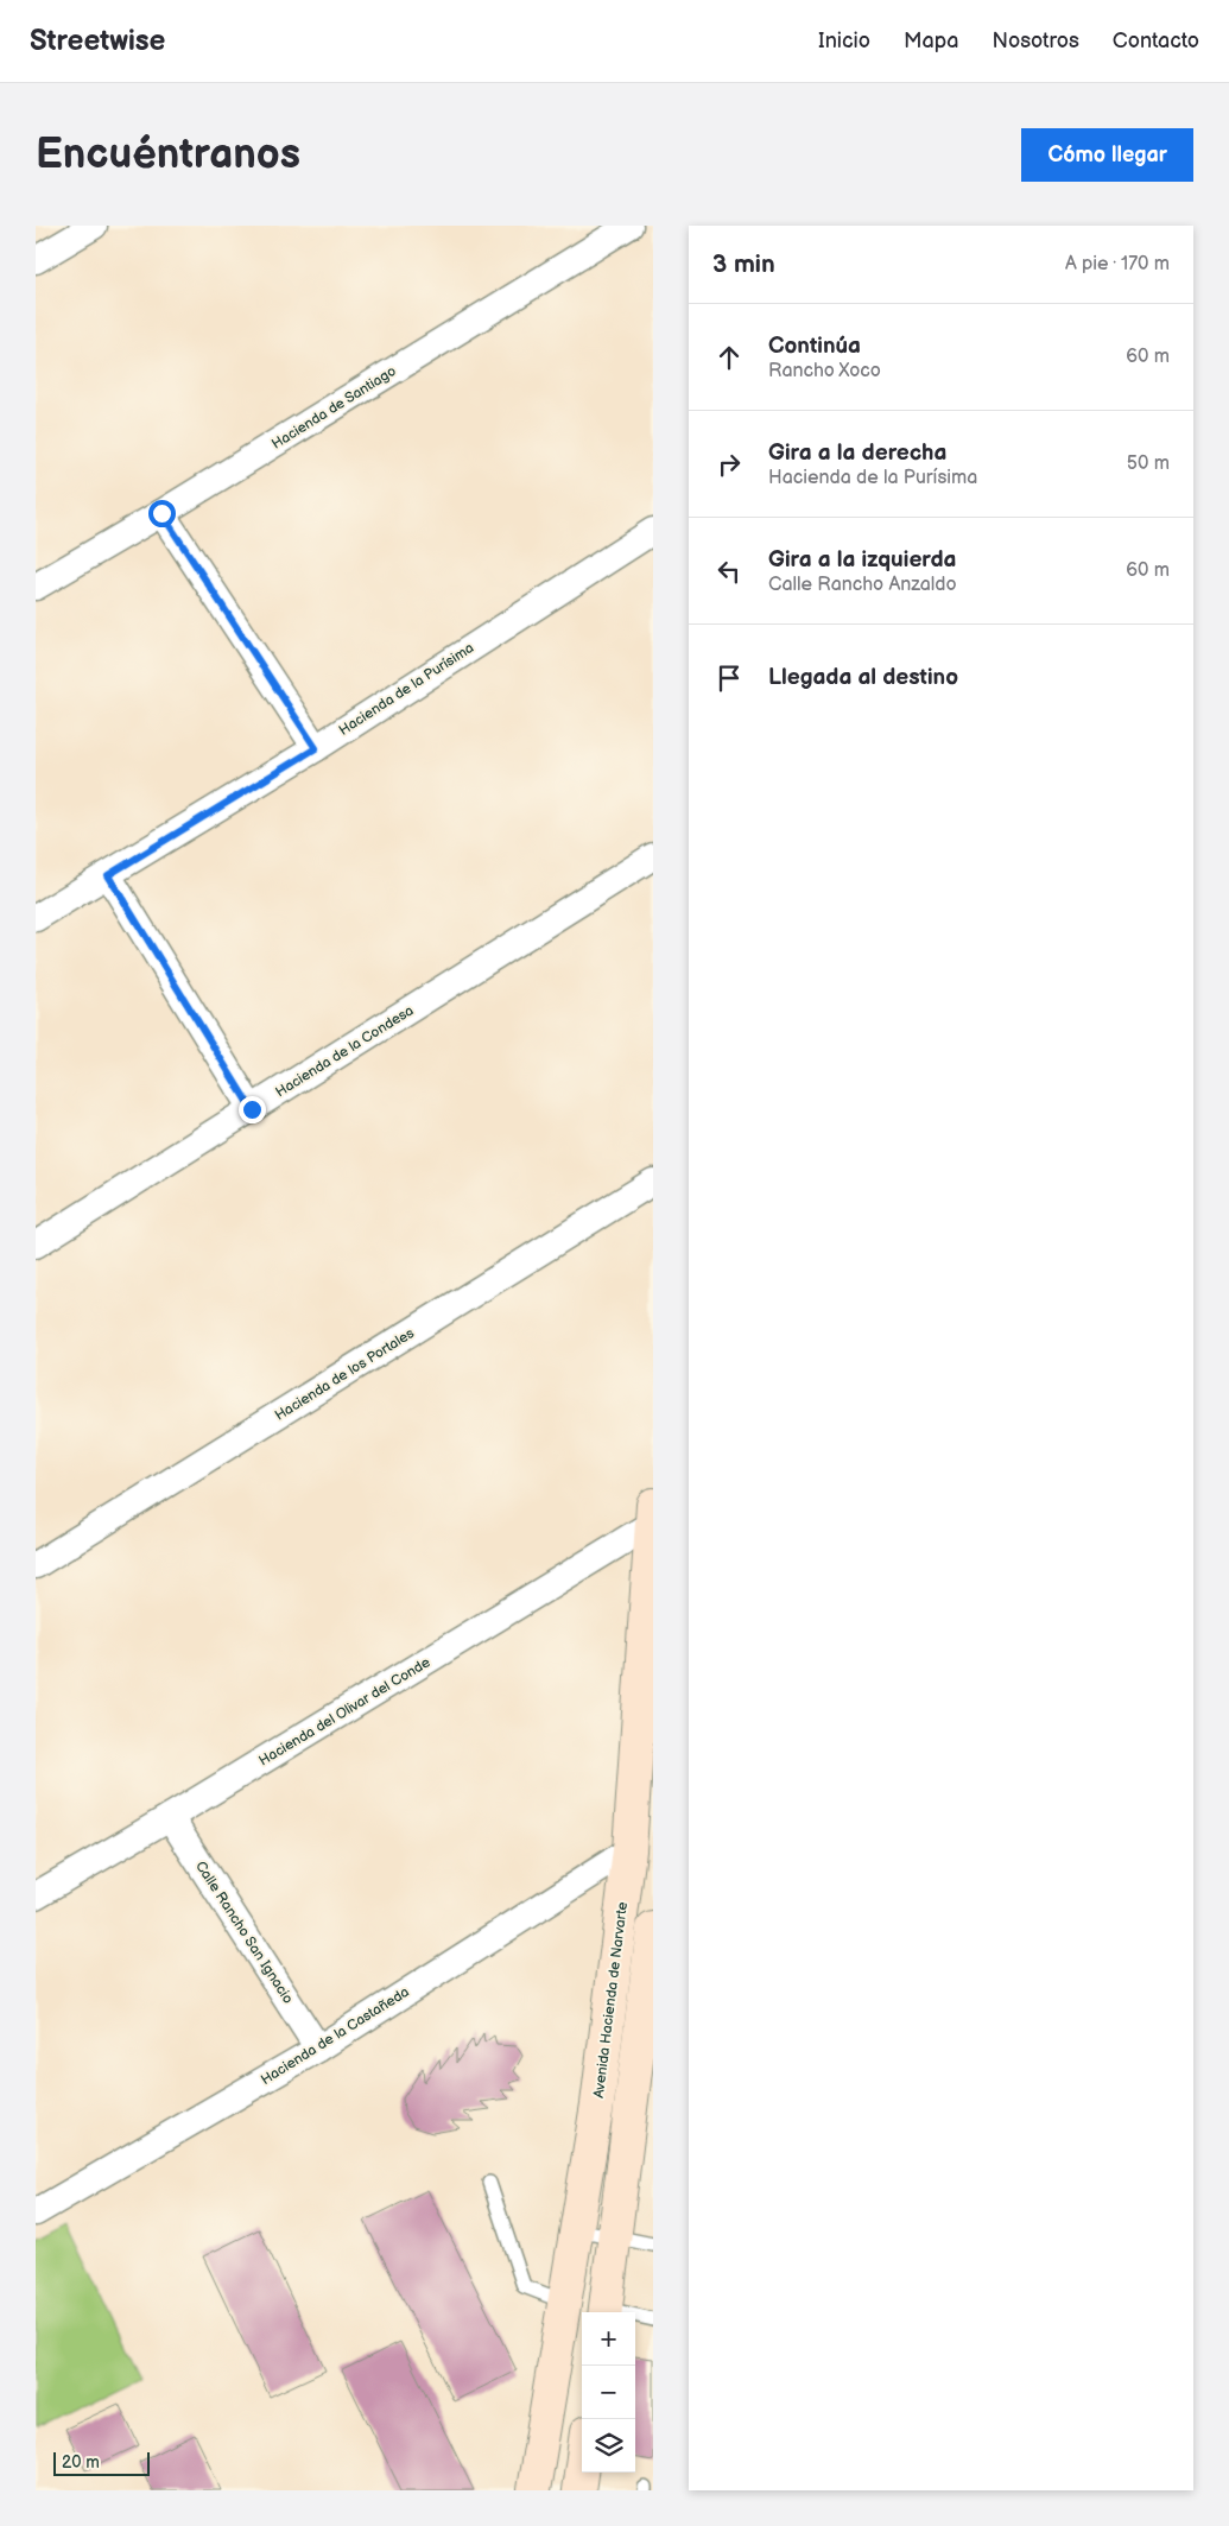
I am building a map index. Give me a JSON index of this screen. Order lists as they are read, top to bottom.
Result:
{
  "streets": {
    "street": [
      "Hacienda de Santiago",
      "Hacienda de la Purísima",
      "Hacienda de la Condesa",
      "Hacienda de los Portales",
      "Hacienda del Olivar del Conde",
      "Calle Rancho San Ignacio",
      "Avenida Hacienda de Narvarte",
      "Hacienda de la Castañeda"
    ]
  },
  "crossings": [
    ["Hacienda del Olivar del Conde", "Calle Rancho San Ignacio"],
    ["Hacienda del Olivar del Conde", "Avenida Hacienda de Narvarte"],
    ["Calle Rancho San Ignacio", "Hacienda de la Castañeda"],
    ["Avenida Hacienda de Narvarte", "Hacienda de la Castañeda"]
  ],
  "scale_bar": "20 m",
  "page": {
    "header": "Streetwise",
    "nav": [
      "Inicio",
      "Mapa",
      "Nosotros",
      "Contacto"
    ],
    "buttons": "Cómo llegar",
    "title": "Encuéntranos",
    "heading": ["3 min", "A pie · 170 m"],
    "list": [
      ["Continúa", "Rancho Xoco", "60 m"],
      ["Gira a la derecha", "Hacienda de la Purísima", "50 m"],
      ["Gira a la izquierda", "Calle Rancho Anzaldo", "60 m"],
      "Llegada al destino"
    ],
    "map_buttons": ["+", "−"],
    "scale": "20 m"
  }
}
